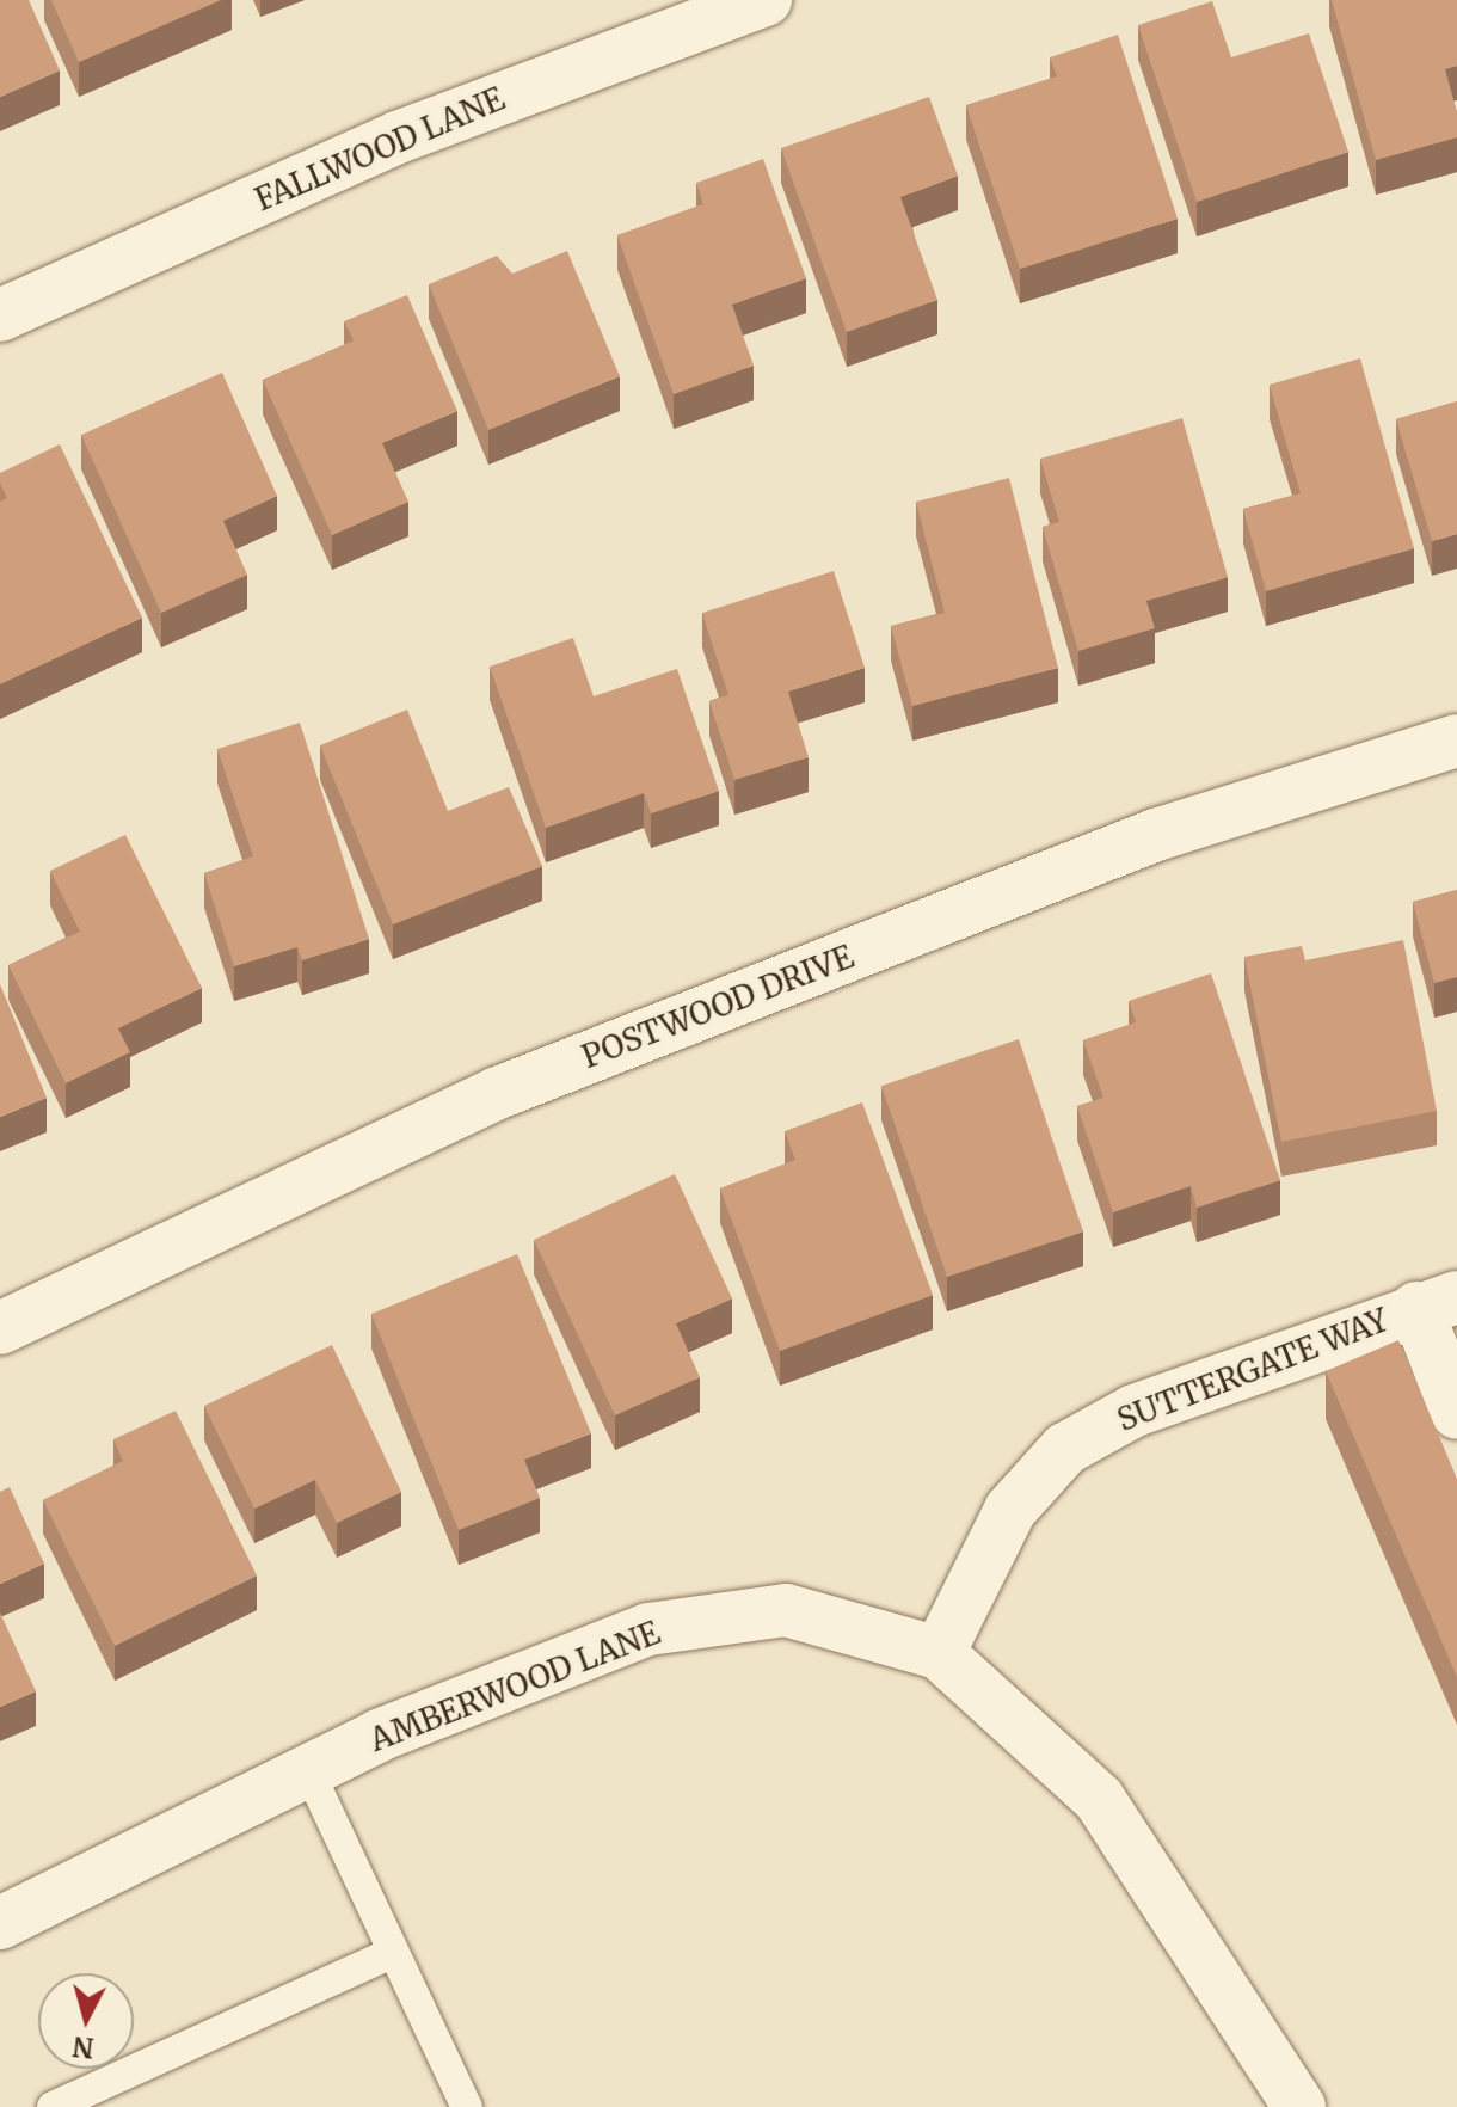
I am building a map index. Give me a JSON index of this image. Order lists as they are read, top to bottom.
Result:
{
  "streets": {
    "street": [
      "FALLWOOD LANE",
      "POSTWOOD DRIVE",
      "SUTTERGATE WAY",
      "AMBERWOOD LANE"
    ]
  },
  "crossings": [
    ["SUTTERGATE WAY", "AMBERWOOD LANE"]
  ],
  "north": "bottom"
}
